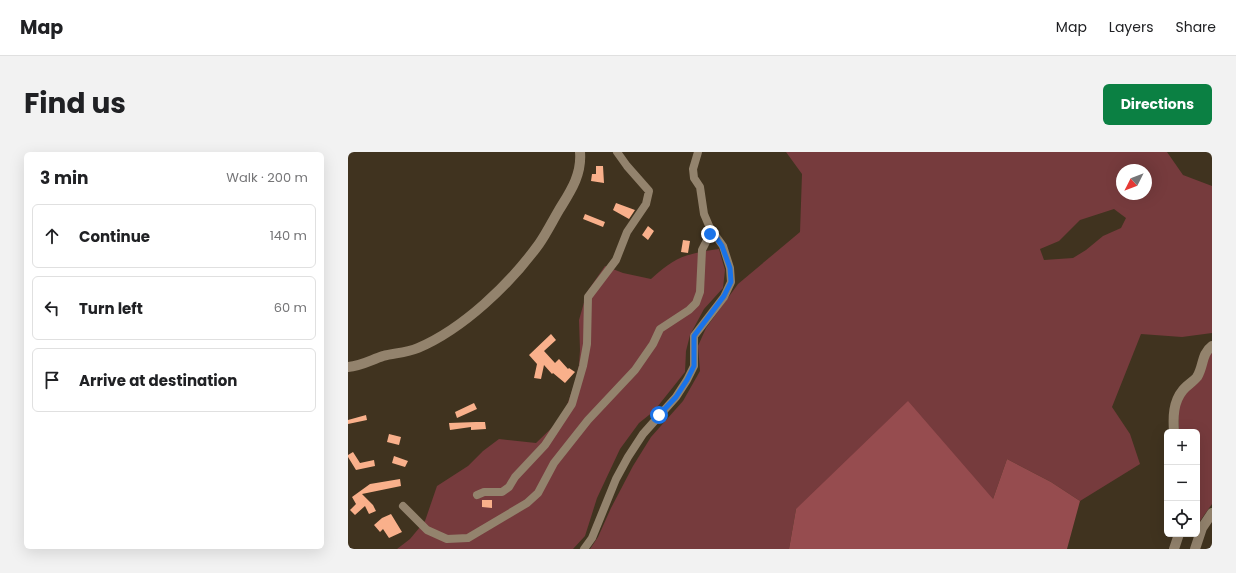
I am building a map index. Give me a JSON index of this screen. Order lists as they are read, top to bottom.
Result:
{
  "north": "bottom left",
  "page": {
    "header": "Map",
    "nav": ["Map", "Layers", "Share"],
    "title": "Find us",
    "buttons": "Directions",
    "heading": ["3 min", "Walk · 200 m"],
    "list": [
      ["Continue", "140 m"],
      ["Turn left", "60 m"],
      "Arrive at destination"
    ],
    "map_buttons": ["+", "−"]
  }
}
